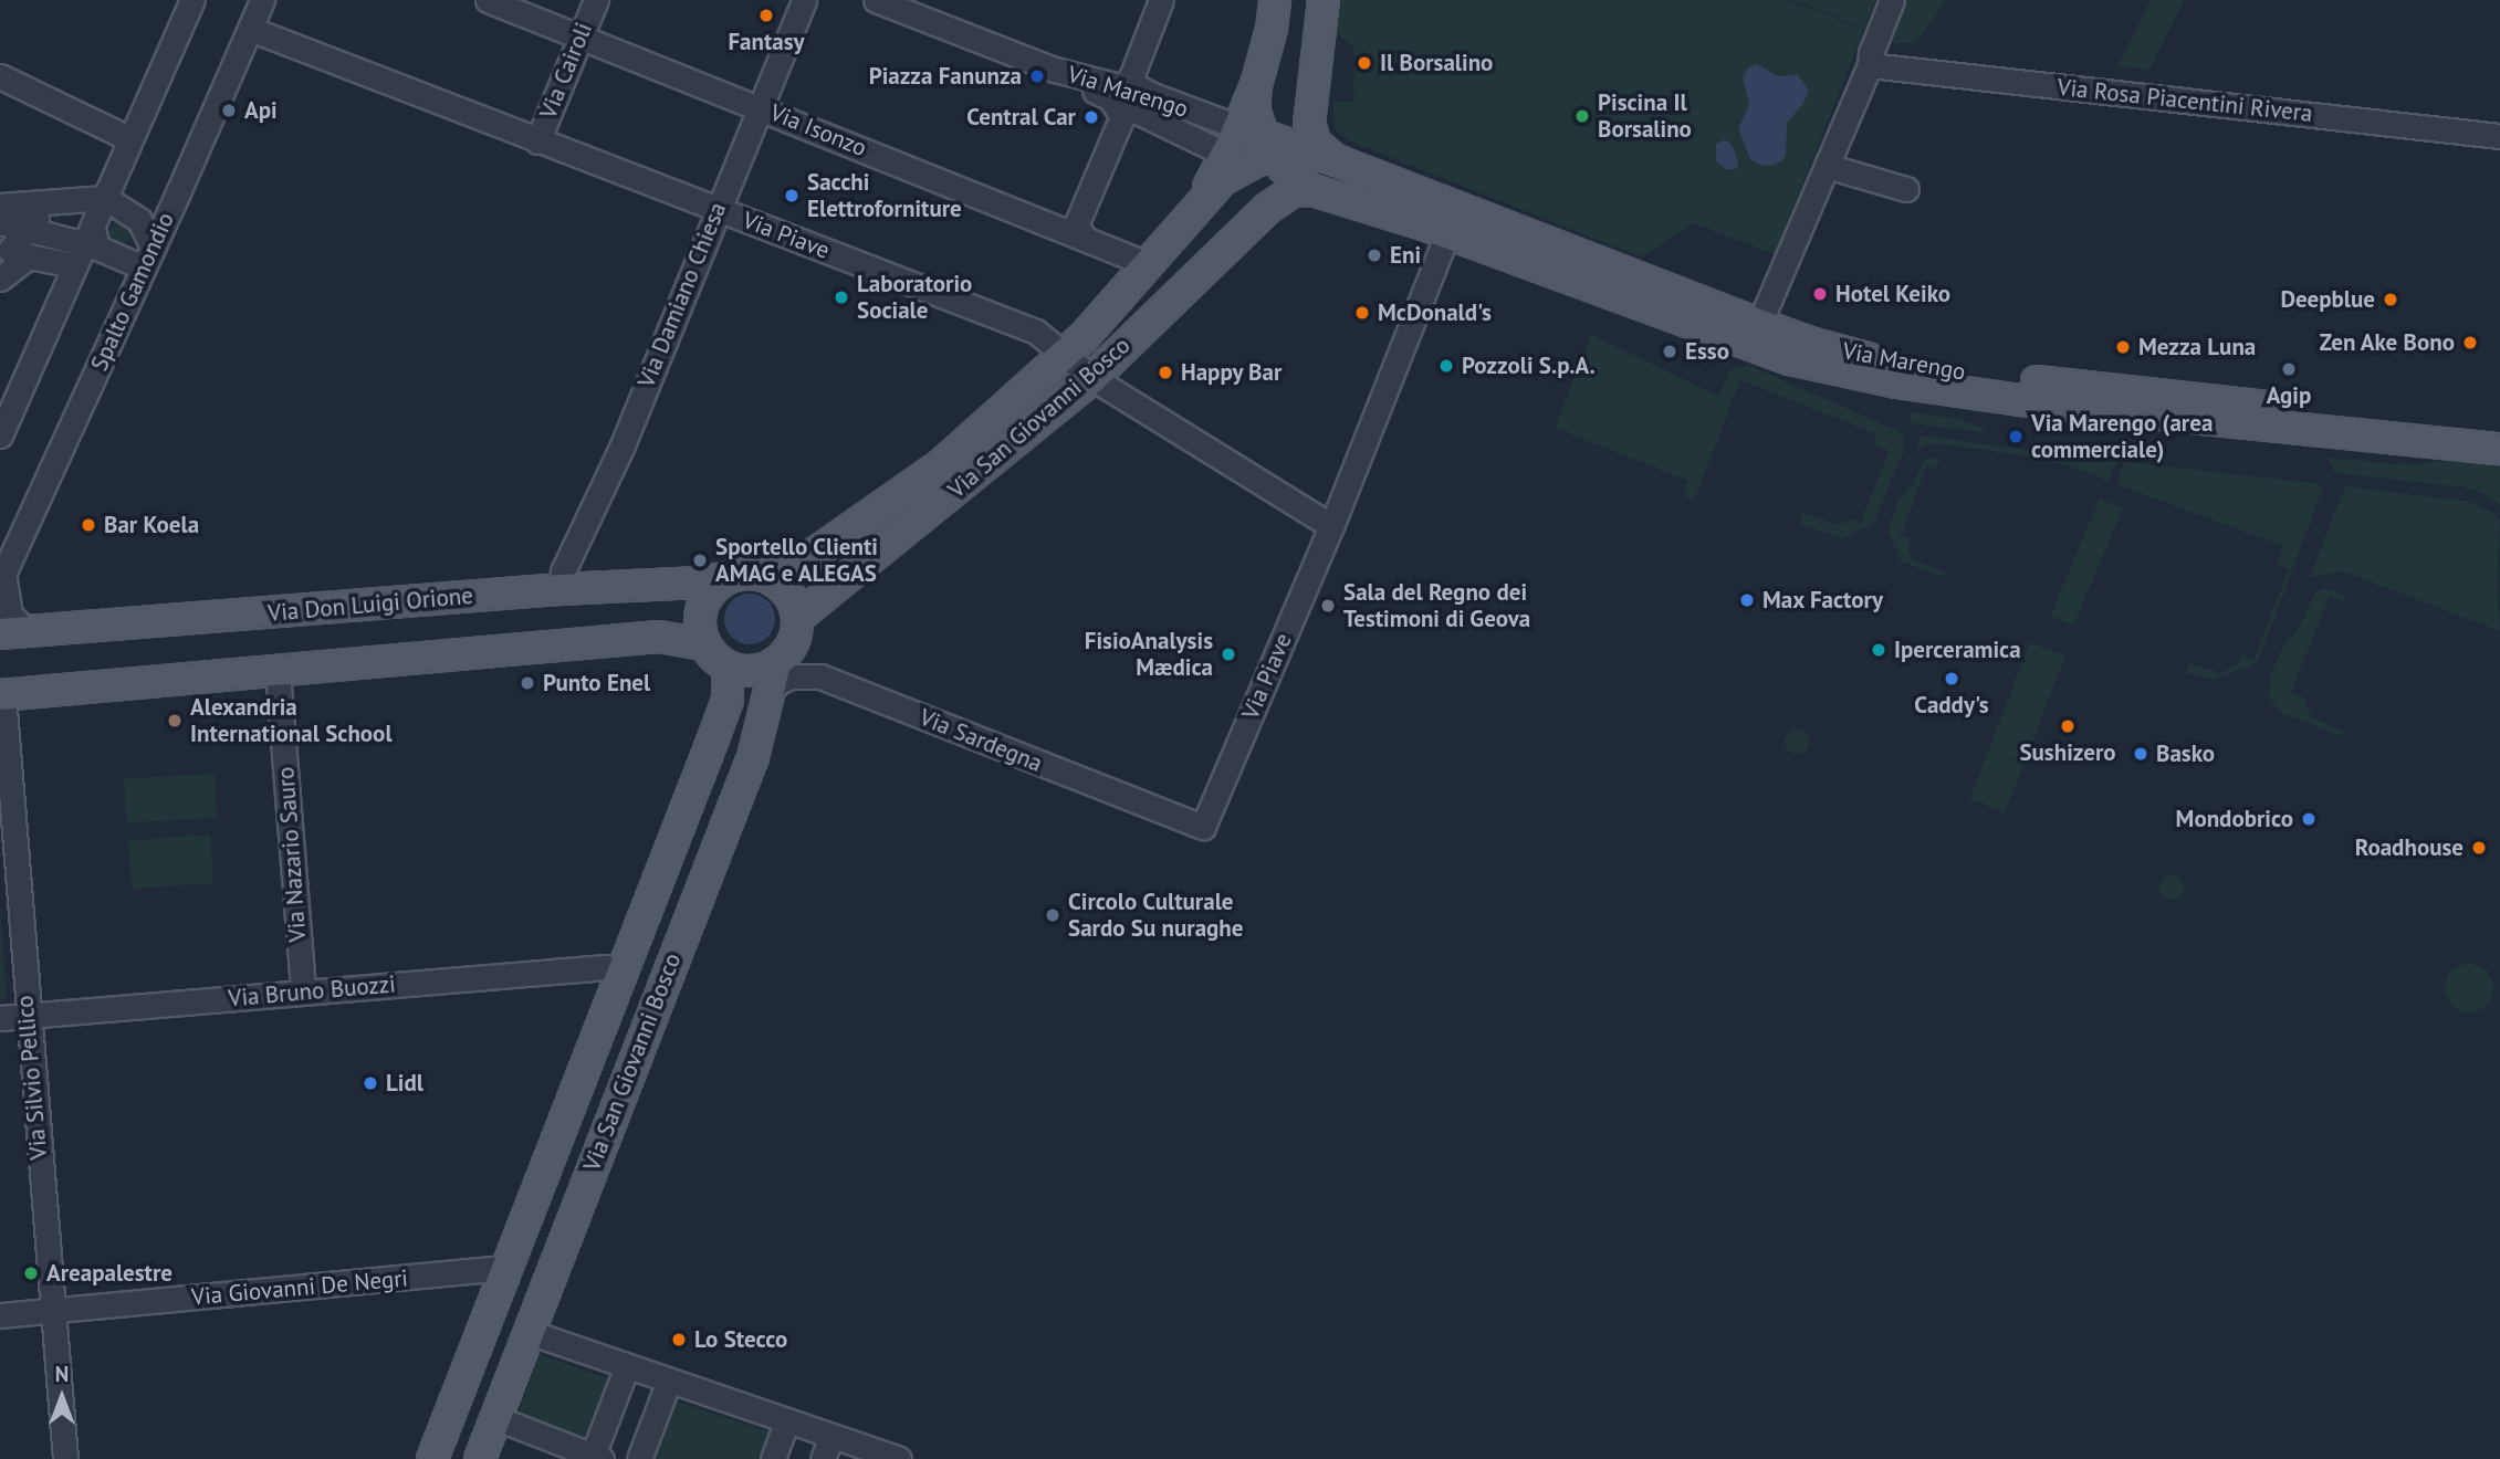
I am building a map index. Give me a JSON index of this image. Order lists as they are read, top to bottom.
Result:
{
  "streets": {
    "main road": ["Via Marengo", "Via San Giovanni Bosco", "Via Don Luigi Orione"],
    "street": [
      "Via Cairoli",
      "Via Rosa Piacentini Rivera",
      "Via Isonzo",
      "Via Piave",
      "Spalto Gamondio",
      "Via Damiano Chiesa",
      "Via Sardegna",
      "Via Nazario Sauro",
      "Via Bruno Buozzi",
      "Via Silvio Pellico",
      "Via Giovanni De Negri"
    ]
  },
  "crossings": [
    ["Via Cairoli", "Via Isonzo"],
    ["Via Cairoli", "Via Piave"],
    ["Via Marengo", "Via San Giovanni Bosco"],
    ["Via Isonzo", "Via Damiano Chiesa"],
    ["Via Isonzo", "Via San Giovanni Bosco"],
    ["Via Piave", "Spalto Gamondio"],
    ["Via Piave", "Via Damiano Chiesa"],
    ["Via Piave", "Via San Giovanni Bosco"],
    ["Via Piave", "Via Sardegna"],
    ["Via Damiano Chiesa", "Via Don Luigi Orione"],
    ["Via San Giovanni Bosco", "Via Don Luigi Orione"],
    ["Via San Giovanni Bosco", "Via Sardegna"],
    ["Via San Giovanni Bosco", "Via Bruno Buozzi"],
    ["Via San Giovanni Bosco", "Via Giovanni De Negri"],
    ["Via Nazario Sauro", "Via Bruno Buozzi"],
    ["Via Bruno Buozzi", "Via Silvio Pellico"],
    ["Via Silvio Pellico", "Via Giovanni De Negri"]
  ],
  "places": [
    "Fantasy",
    "Il Borsalino",
    "Piazza Fanunza",
    "Api",
    "Piscina Il Borsalino",
    "Central Car",
    "Sacchi Elettroforniture",
    "Eni",
    "Hotel Keiko",
    "Laboratorio Sociale",
    "Deepblue",
    "McDonald's",
    "Zen Ake Bono",
    "Mezza Luna",
    "Esso",
    "Pozzoli S.p.A.",
    "Agip",
    "Happy Bar",
    "Via Marengo (area commerciale)",
    "Bar Koela",
    "Sportello Clienti AMAG e ALEGAS",
    "Max Factory",
    "Sala del Regno dei Testimoni di Geova",
    "Iperceramica",
    "FisioAnalysis Mædica",
    "Caddy's",
    "Punto Enel",
    "Alexandria International School",
    "Sushizero",
    "Basko",
    "Mondobrico",
    "Roadhouse",
    "Circolo Culturale Sardo Su nuraghe",
    "Lidl",
    "Areapalestre",
    "Lo Stecco"
  ],
  "north": "top"
}
